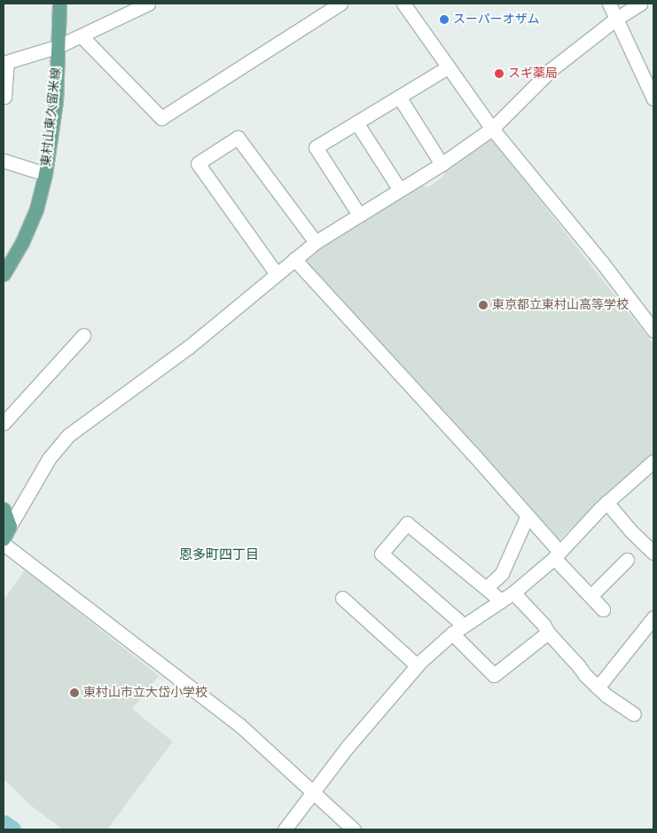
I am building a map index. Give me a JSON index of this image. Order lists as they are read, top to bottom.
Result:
{
  "streets": {
    "main road": ["東村山東久留米線"]
  },
  "districts": ["恩多町四丁目"],
  "places": [
    "スーパーオザム",
    "スギ薬局",
    "東京都立東村山高等学校",
    "東村山市立大岱小学校"
  ]
}
